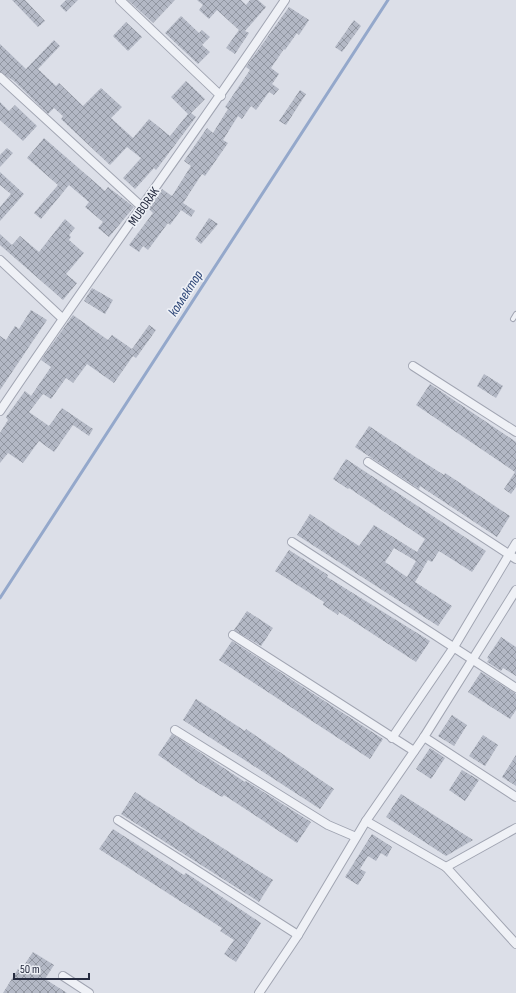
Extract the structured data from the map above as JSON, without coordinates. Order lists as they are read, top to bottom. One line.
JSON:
{"streets":{"street":["MUBORAK"]},"water":["коллектор"],"scale_bar":"50 m"}
